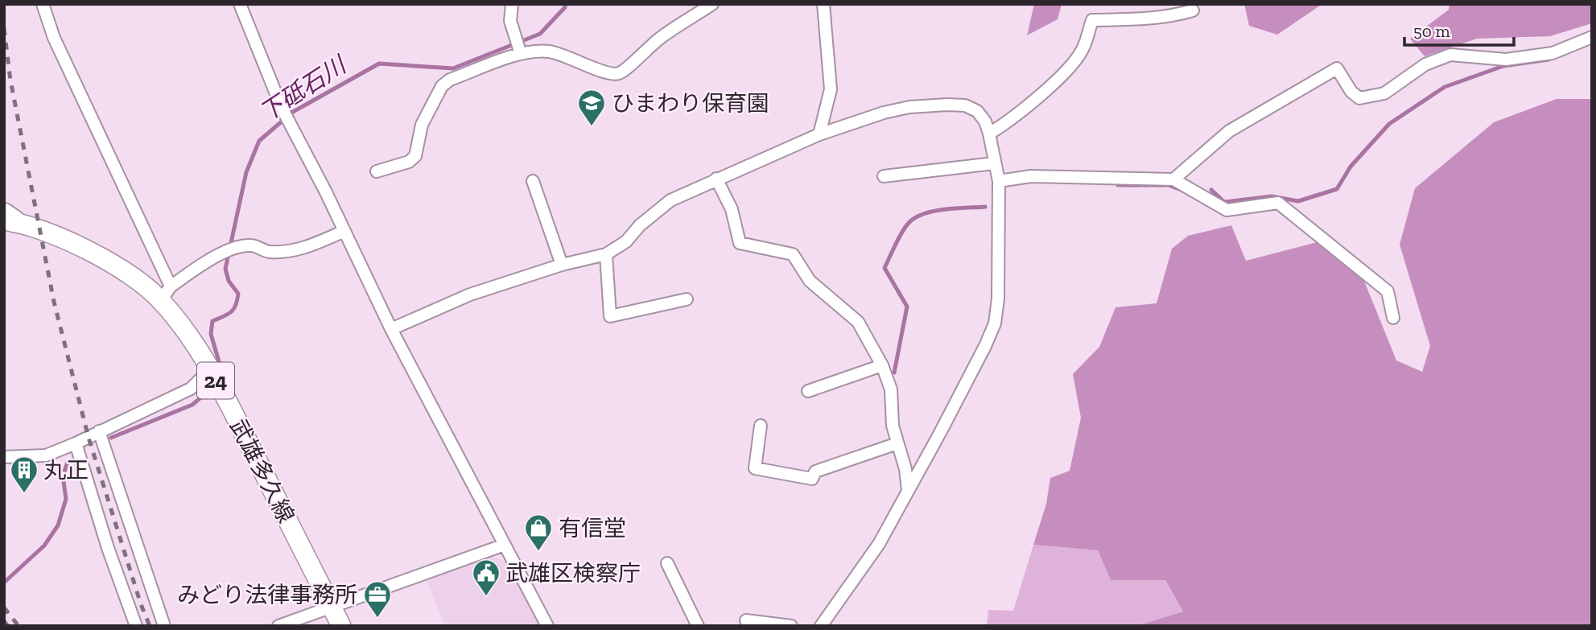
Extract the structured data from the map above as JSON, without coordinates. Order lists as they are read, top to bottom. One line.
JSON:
{"streets":{"main road":["24","武雄多久線"]},"water":["下砥石川"],"places":{"school or university":["ひまわり保育園"],"building":["丸正"],"shop":["有信堂"],"public building":["武雄区検察庁"],"office":["みどり法律事務所"]},"scale_bar":"50 m"}
